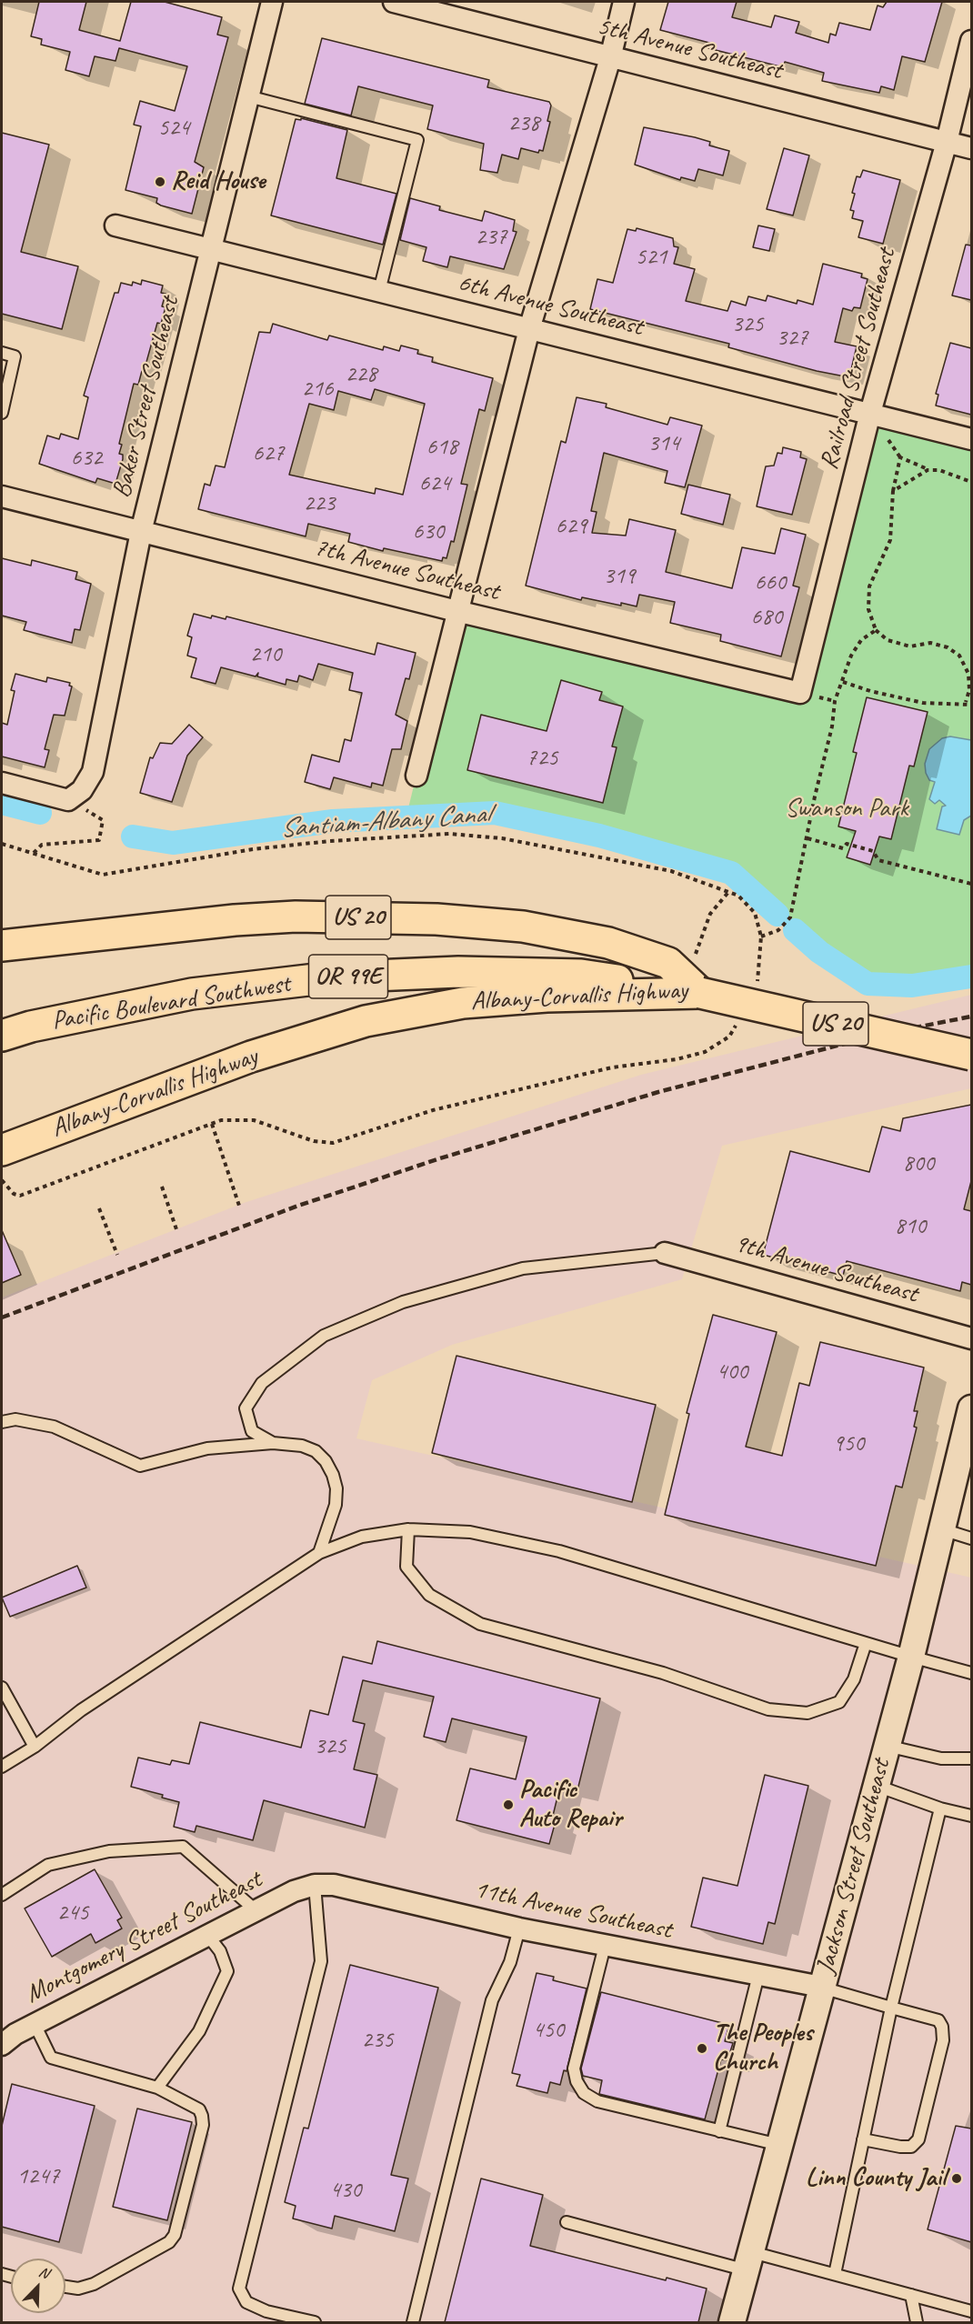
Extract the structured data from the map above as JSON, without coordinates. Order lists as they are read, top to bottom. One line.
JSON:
{"streets":{"highway":["US 20","OR 99E","Albany-Corvallis Highway","Pacific Boulevard Southwest"],"street":["5th Avenue Southeast","6th Avenue Southeast","Railroad Street Southeast","Baker Street Southeast","7th Avenue Southeast","9th Avenue Southeast","Jackson Street Southeast","11th Avenue Southeast","Montgomery Street Southeast"]},"crossings":[["5th Avenue Southeast","Railroad Street Southeast"],["6th Avenue Southeast","Railroad Street Southeast"],["6th Avenue Southeast","Baker Street Southeast"],["Railroad Street Southeast","7th Avenue Southeast"],["Baker Street Southeast","7th Avenue Southeast"],["US 20","Albany-Corvallis Highway"],["US 20","Pacific Boulevard Southwest"],["Albany-Corvallis Highway","Pacific Boulevard Southwest"],["Jackson Street Southeast","11th Avenue Southeast"],["11th Avenue Southeast","Montgomery Street Southeast"]],"water":["Santiam-Albany Canal"],"parks":["Swanson Park"],"places":["Reid House","Pacific Auto Repair","The Peoples Church","Linn County Jail"],"house_numbers":["238","524","237","521","325","327","228","216","314","618","627","632","624","223","629","630","319","660","680","210","725","800","810","400","950","325","245","450","235","1247","430"],"north":"top right"}
